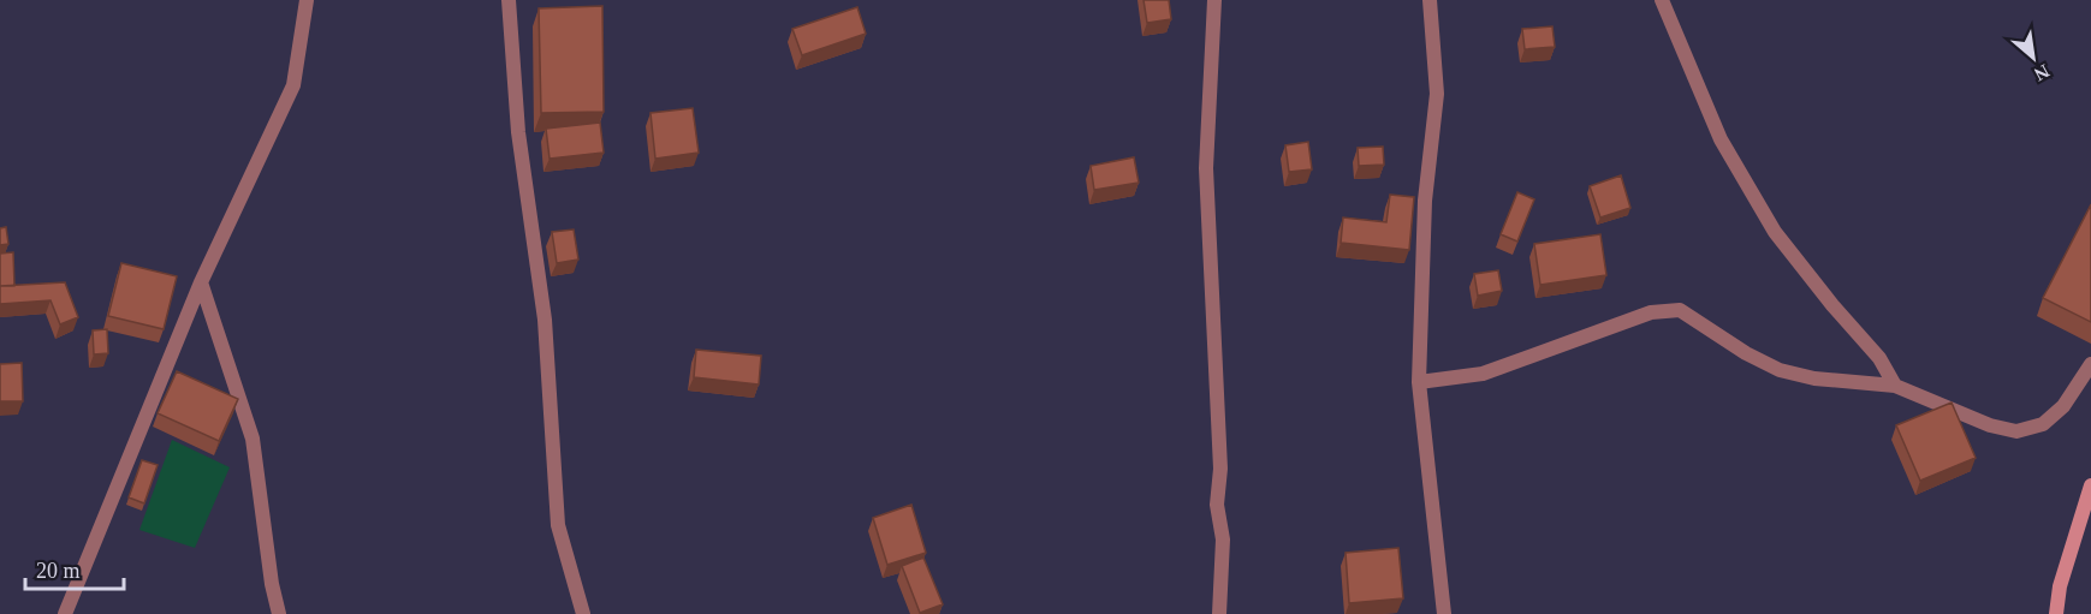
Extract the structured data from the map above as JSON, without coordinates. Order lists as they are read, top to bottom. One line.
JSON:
{"scale_bar":"20 m","north":"bottom right"}
